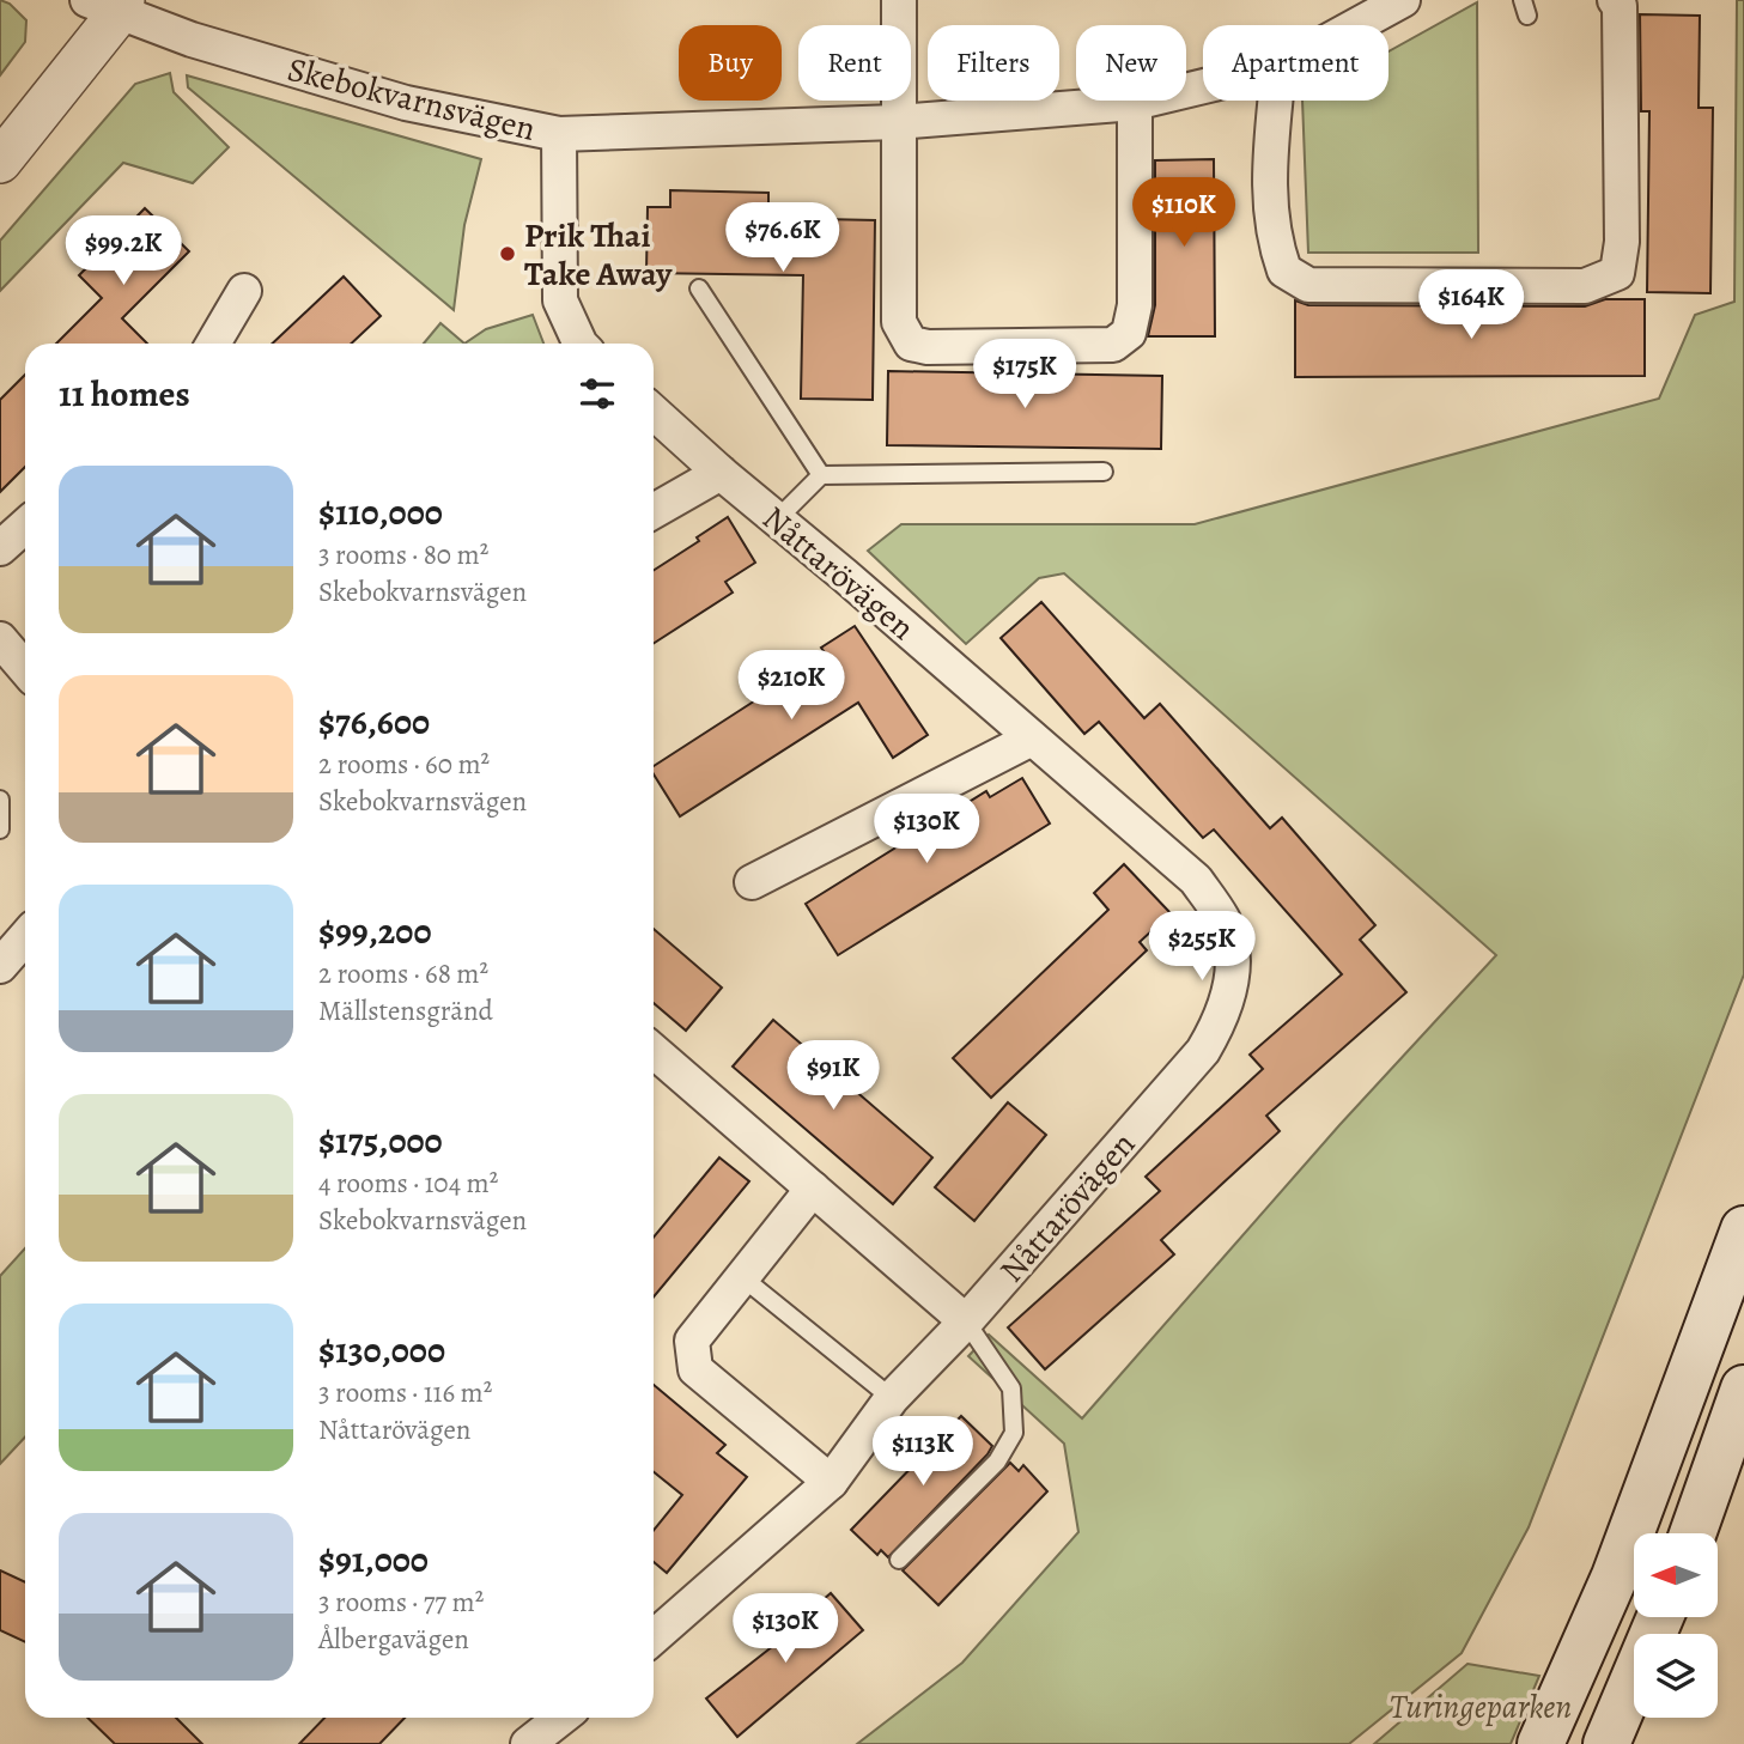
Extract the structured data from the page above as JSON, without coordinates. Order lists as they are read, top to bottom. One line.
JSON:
{"streets":{"street":["Skebokvarnsvägen","Nåttarövägen"]},"parks":["Turingeparken"],"places":["Prik Thai Take Away"],"north":"left","page":{"chip":["Buy","Rent","Filters","New","Apartment"],"price":["$110K","$76.6K","$99.2K","$164K","$175K","$210K","$130K","$255K","$91K","$113K","$130K"],"heading":"11 homes","list":[{"name":"$110,000","note":"3 rooms · 80 m² · Skebokvarnsvägen"},{"name":"$76,600","note":"2 rooms · 60 m² · Skebokvarnsvägen"},{"name":"$99,200","note":"2 rooms · 68 m² · Mällstensgränd"},{"name":"$175,000","note":"4 rooms · 104 m² · Skebokvarnsvägen"},{"name":"$130,000","note":"3 rooms · 116 m² · Nåttarövägen"},{"name":"$91,000","note":"3 rooms · 77 m² · Ålbergavägen"}]}}
